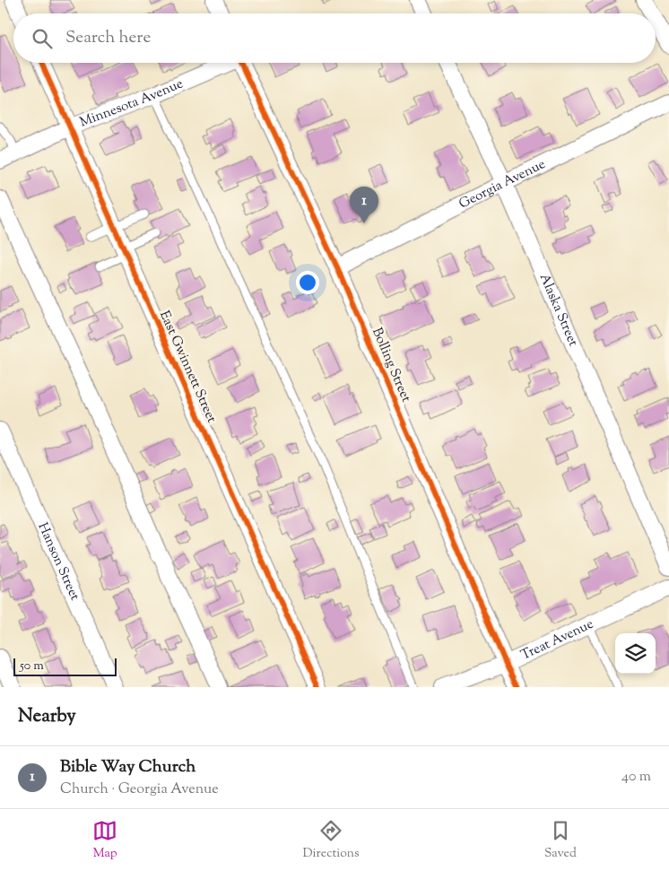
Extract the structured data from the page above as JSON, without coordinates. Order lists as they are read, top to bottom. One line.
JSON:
{"streets":{"street":["Minnesota Avenue","Georgia Avenue","Alaska Street","Bolling Street","East Gwinnett Street","Hanson Street","Treat Avenue"]},"crossings":[["Minnesota Avenue","East Gwinnett Street"],["Georgia Avenue","Alaska Street"],["Georgia Avenue","Bolling Street"],["Bolling Street","Treat Avenue"]],"scale_bar":"50 m","page":{"search":"Search here","pins":"1","scale":"50 m","heading":"Nearby","list":[{"mark":"1","name":"Bible Way Church","note":"Church · Georgia Avenue","value":"40 m"}],"nav":["Map","Directions","Saved"]}}
